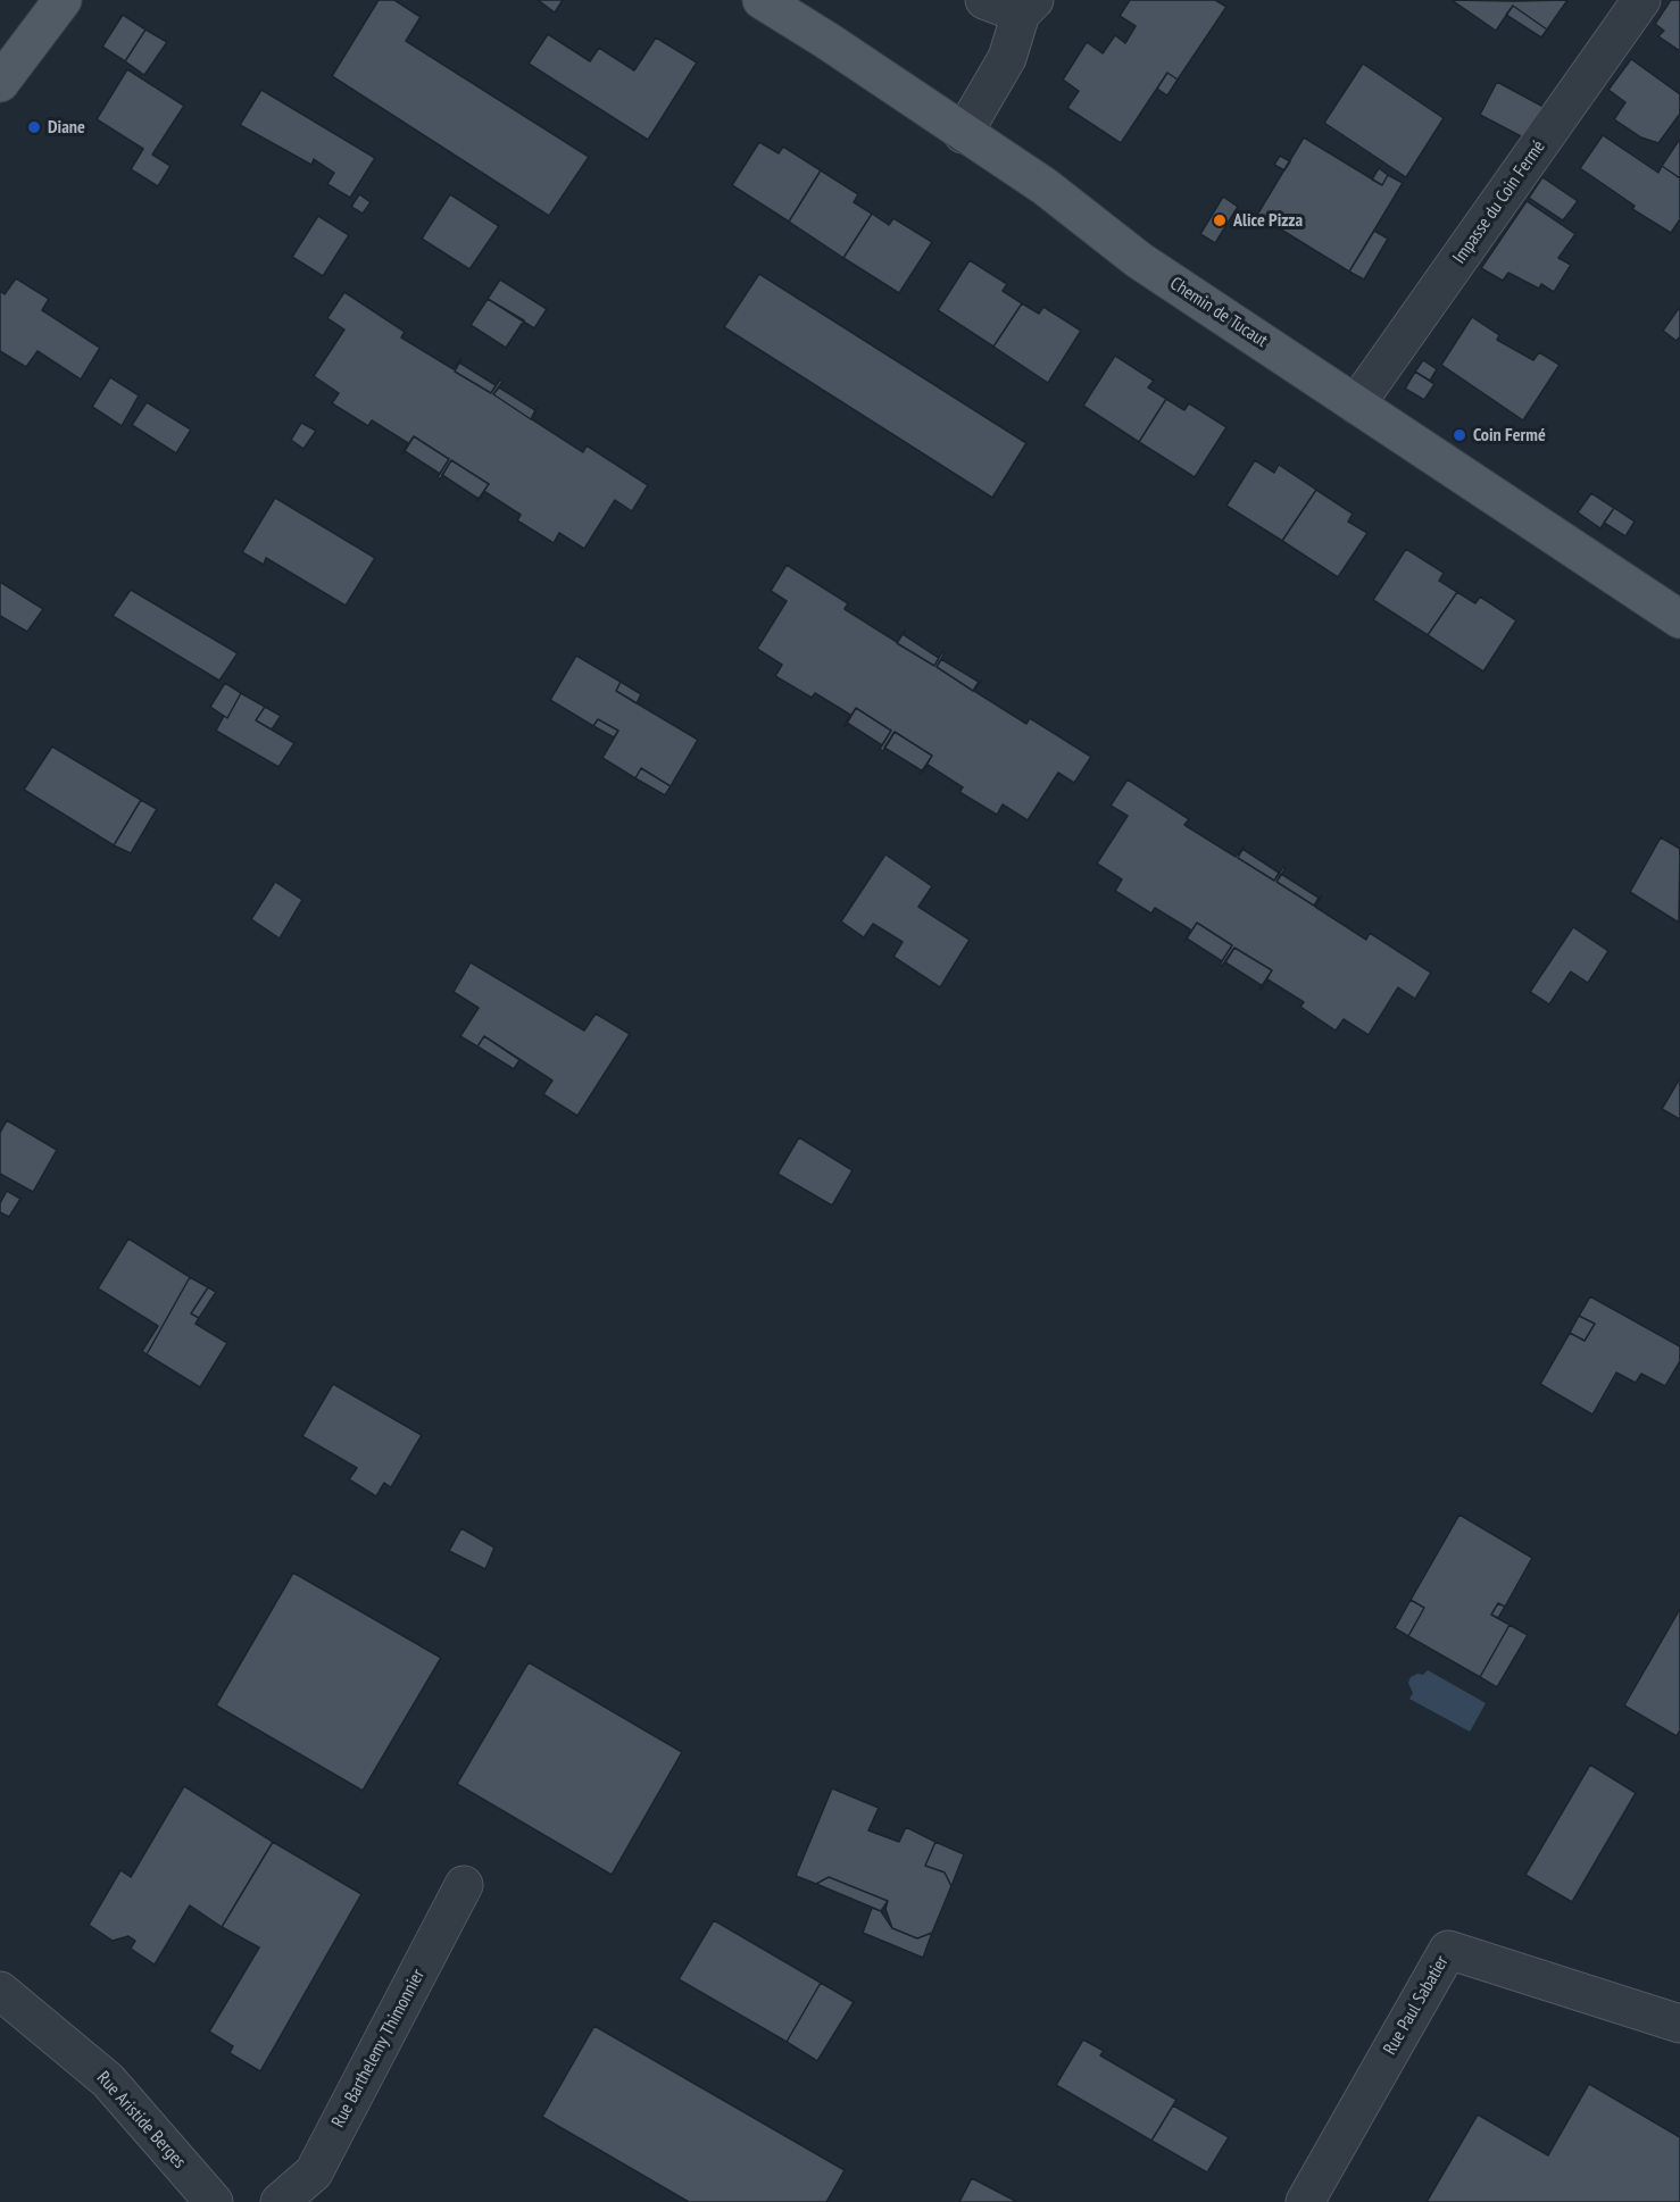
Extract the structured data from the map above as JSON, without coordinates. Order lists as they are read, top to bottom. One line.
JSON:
{"streets":{"main road":["Chemin de Tucaut"],"street":["Impasse du Coin Fermé","Rue Paul Sabatier","Rue Barthelemy Thimonnier","Rue Aristide Berges"]},"crossings":[["Impasse du Coin Fermé","Chemin de Tucaut"]],"places":["Diane","Alice Pizza","Coin Fermé"]}
